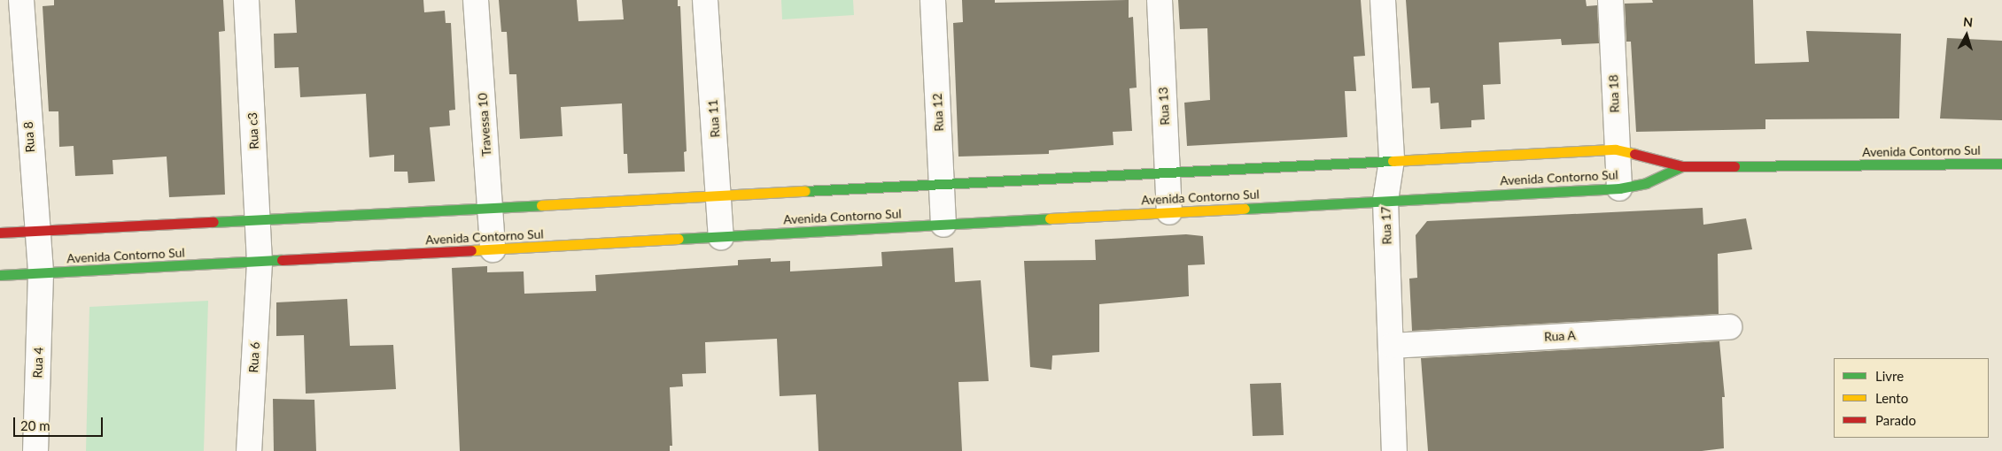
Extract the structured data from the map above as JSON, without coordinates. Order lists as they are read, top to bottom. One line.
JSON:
{"streets":{"street":["Rua 18","Rua 13","Rua 12","Rua 11","Travessa 10","Rua c3","Rua 8","Avenida Contorno Sul","Rua 17","Rua A","Rua 6","Rua 4"]},"crossings":[["Rua 18","Avenida Contorno Sul"],["Rua 13","Avenida Contorno Sul"],["Rua 12","Avenida Contorno Sul"],["Rua 11","Avenida Contorno Sul"],["Travessa 10","Avenida Contorno Sul"],["Rua c3","Avenida Contorno Sul"],["Rua c3","Rua 6"],["Rua 8","Avenida Contorno Sul"],["Rua 8","Rua 4"],["Avenida Contorno Sul","Rua 17"],["Avenida Contorno Sul","Rua 6"],["Avenida Contorno Sul","Rua 4"],["Rua 17","Rua A"]],"legend":["Livre","Lento","Parado"],"scale_bar":"20 m","north":"top"}
